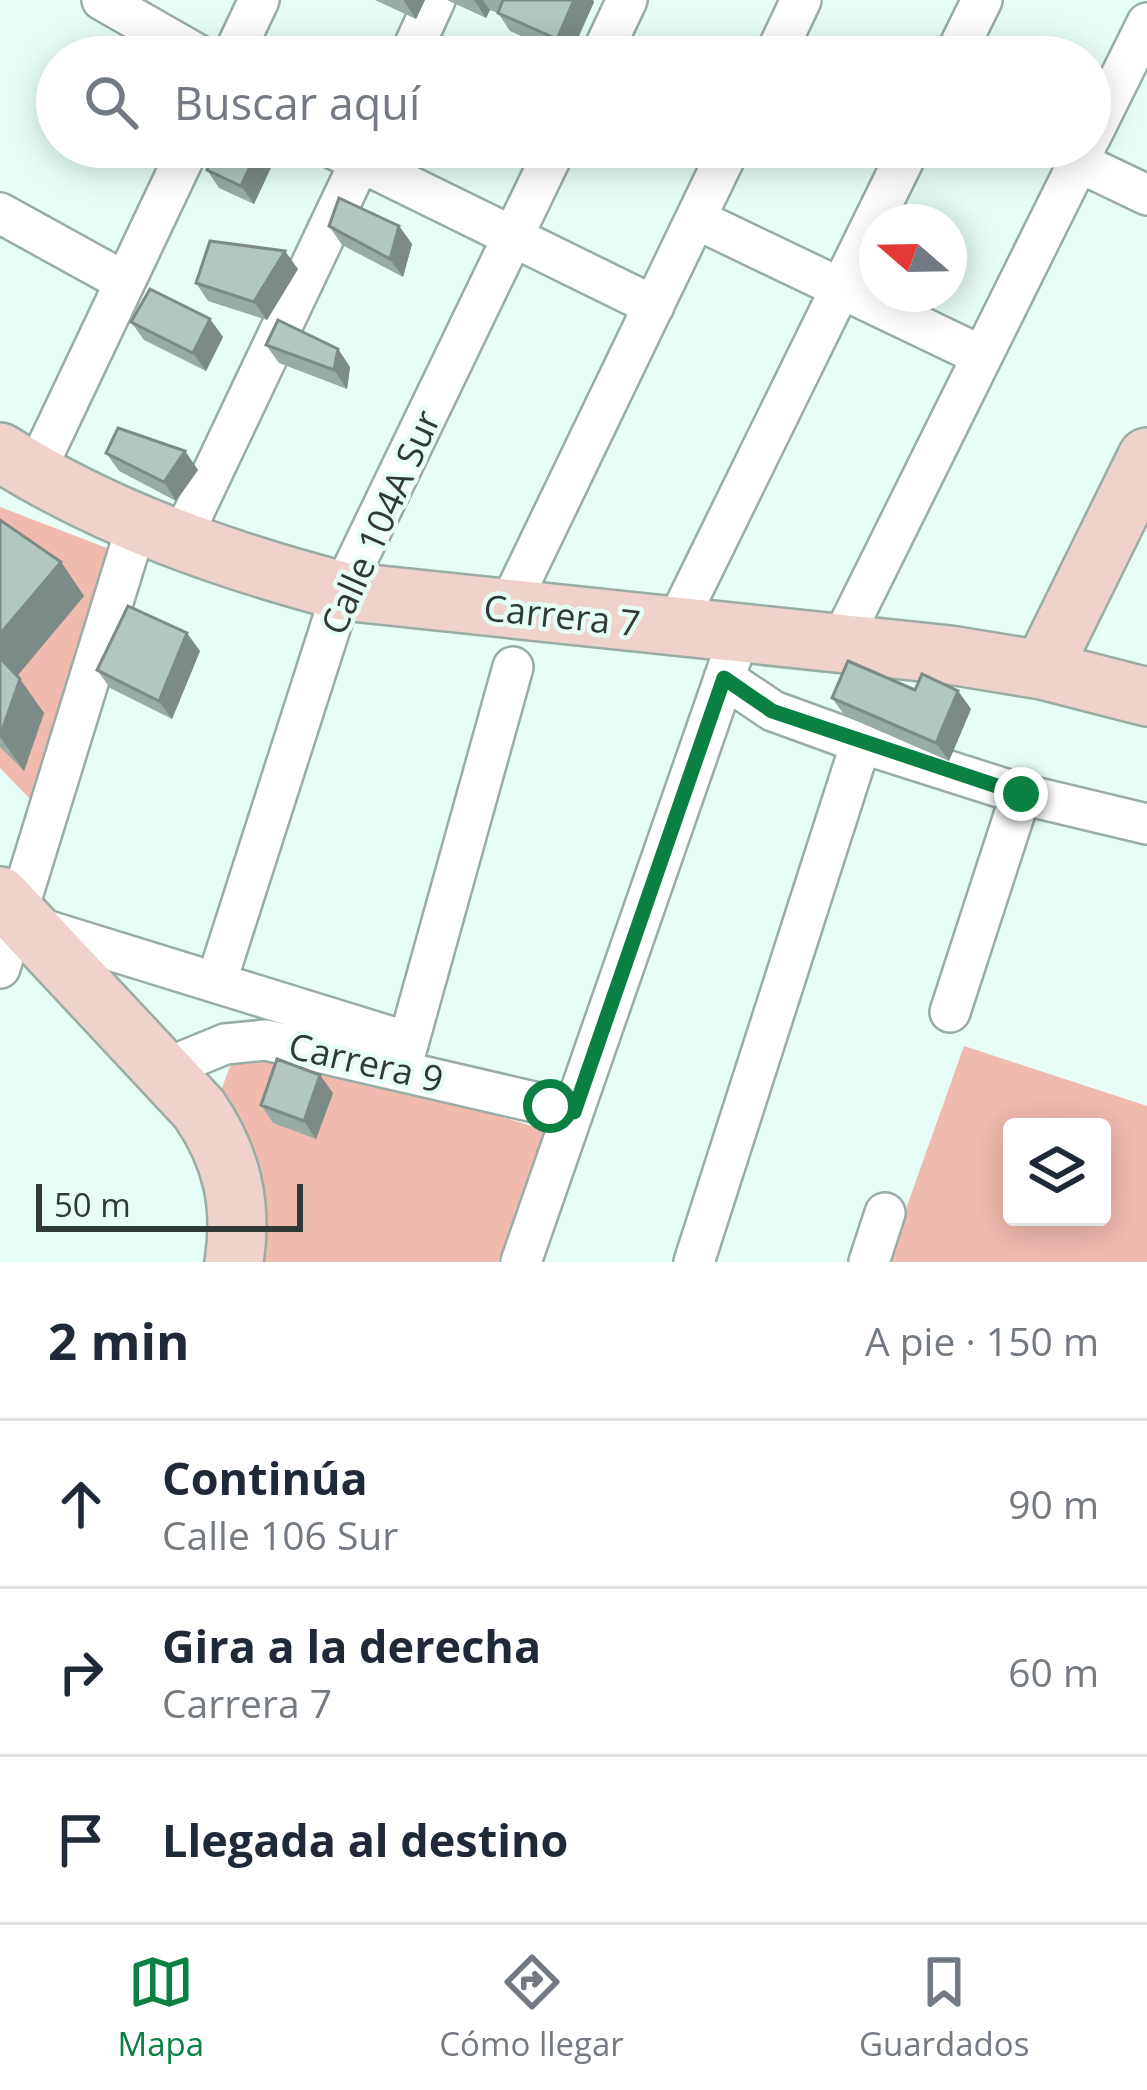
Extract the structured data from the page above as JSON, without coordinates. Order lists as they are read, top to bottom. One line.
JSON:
{"streets":{"street":["Calle 104A Sur","Carrera 7","Carrera 9"]},"crossings":[["Calle 104A Sur","Carrera 7"],["Calle 104A Sur","Carrera 9"]],"scale_bar":"50 m","north":"left","page":{"search":"Buscar aquí","scale":"50 m","heading":["2 min","A pie · 150 m"],"list":[["Continúa","Calle 106 Sur","90 m"],["Gira a la derecha","Carrera 7","60 m"],"Llegada al destino"],"nav":["Mapa","Cómo llegar","Guardados"]}}
